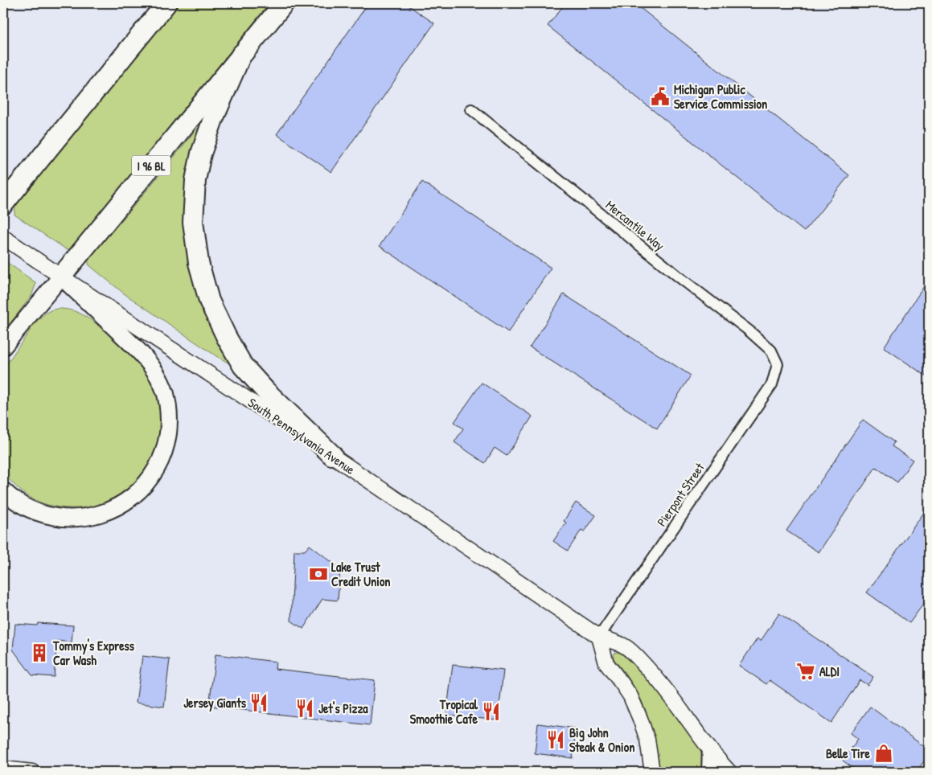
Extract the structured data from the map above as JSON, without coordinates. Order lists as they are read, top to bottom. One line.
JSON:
{"streets":{"highway":["I 96 BL"],"main road":["South Pennsylvania Avenue"],"street":["Mercantile Way","Pierpont Street"]},"crossings":[["I 96 BL","South Pennsylvania Avenue"],["Mercantile Way","Pierpont Street"],["South Pennsylvania Avenue","Pierpont Street"]],"places":{"public building":["Michigan Public Service Commission"],"bank":["Lake Trust Credit Union"],"building":["Tommy's Express Car Wash"],"supermarket":["ALDI"],"restaurant":["Jersey Giants","Jet's Pizza","Tropical Smoothie Cafe","Big John Steak & Onion"],"shop":["Belle Tire"]}}
